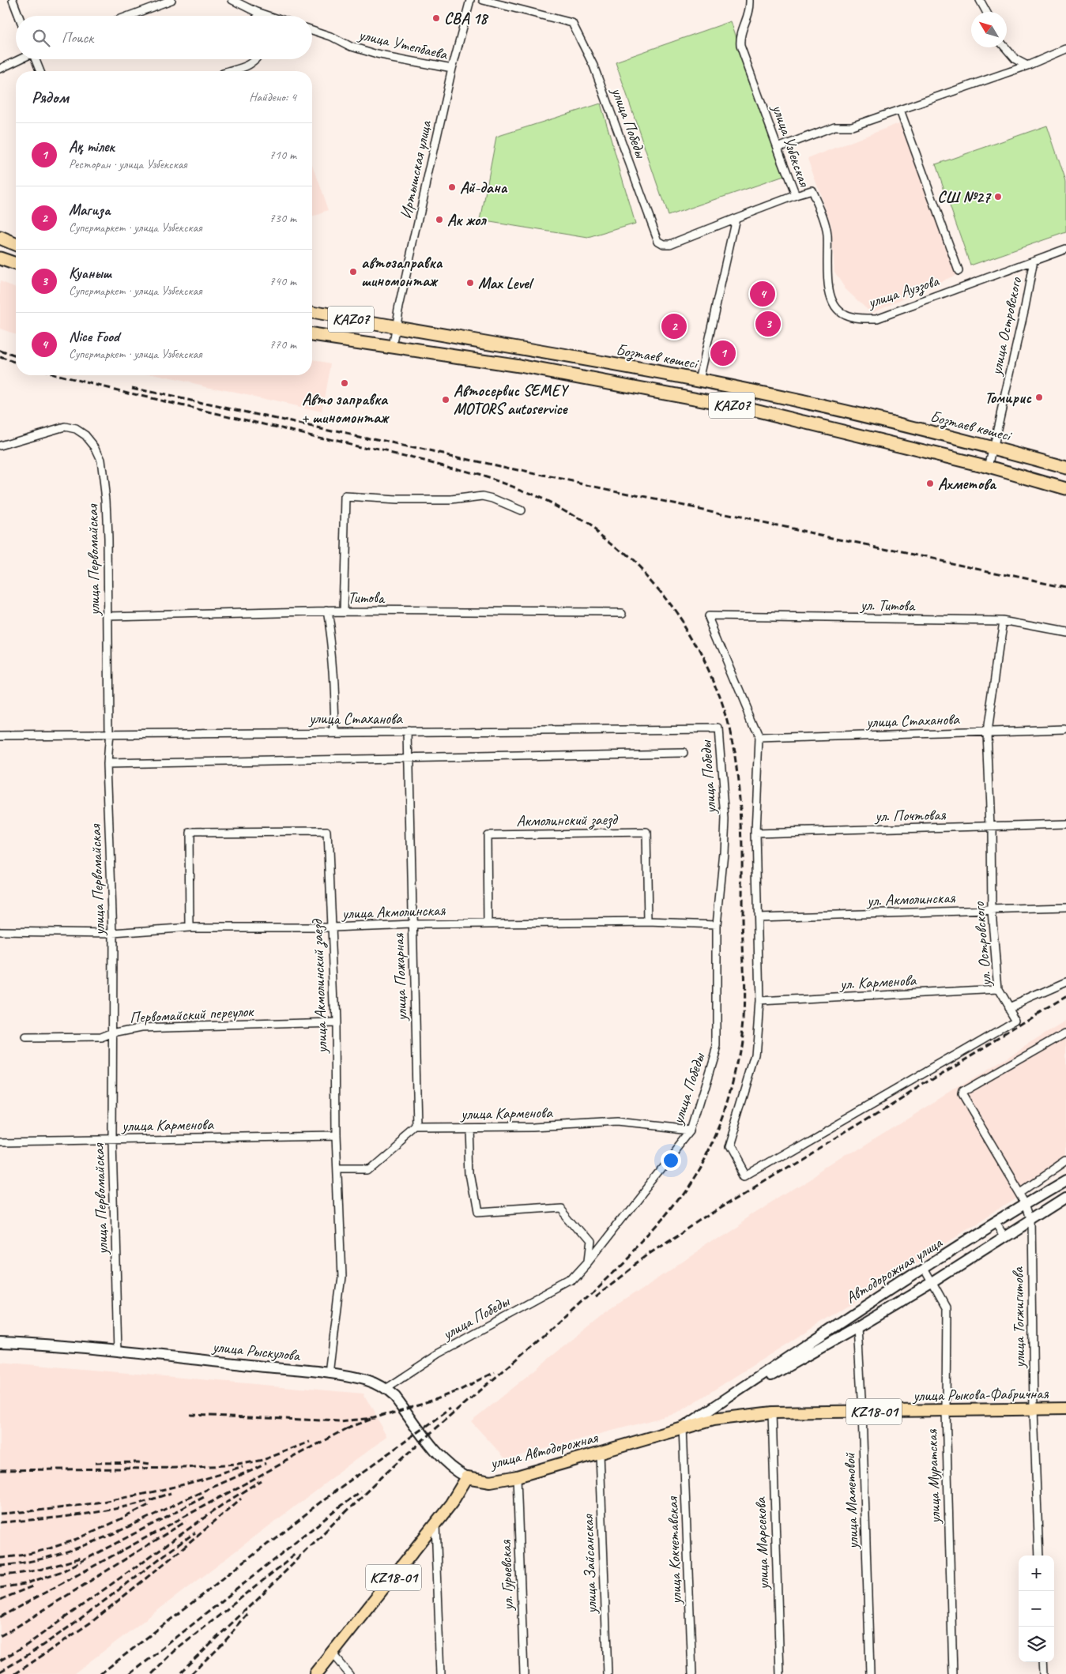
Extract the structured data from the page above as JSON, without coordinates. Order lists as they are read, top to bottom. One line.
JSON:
{"streets":{"highway":["KAZ07","Бозтаев көшесі"],"main road":["Автодорожная улица","улица Рыскулова","улица Рыкова-Фабричная","KZ18-01","улица Автодорожная"],"street":["улица Утепбаева","улица Победы","улица Узбекская","Иртышская улица","улица Ауэзова","улица Островского","улица Первомайская","Титова","ул. Титова","улица Стаханова","ул. Почтовая","Акмолинский заезд","ул. Акмолинская","улица Акмолинская","ул. Островского","улица Пожарная","ул. Карменова","улица Акмолинский заезд","Первомайский переулок","улица Карменова","улица Тогжигитова","улица Муратская","улица Маметовой","улица Марсекова","улица Кокчетавская","улица Зайсанская","ул. Гурьевская"]},"crossings":[["улица Утепбаева","Иртышская улица"],["улица Победы","улица Узбекская"],["улица Победы","улица Стаханова"],["улица Победы","улица Акмолинская"],["улица Победы","улица Карменова"],["улица Победы","улица Рыскулова"],["улица Узбекская","улица Ауэзова"],["Иртышская улица","KAZ07"],["Иртышская улица","Бозтаев көшесі"],["улица Ауэзова","улица Островского"],["KAZ07","улица Островского"],["улица Островского","Бозтаев көшесі"],["улица Первомайская","Титова"],["улица Первомайская","улица Стаханова"],["улица Первомайская","улица Акмолинская"],["улица Первомайская","Первомайский переулок"],["улица Первомайская","улица Карменова"],["улица Первомайская","улица Рыскулова"],["ул. Титова","улица Стаханова"],["ул. Титова","ул. Островского"],["улица Стаханова","ул. Островского"],["улица Стаханова","улица Пожарная"],["ул. Почтовая","ул. Островского"],["Акмолинский заезд","улица Акмолинская"],["ул. Акмолинская","ул. Островского"],["улица Акмолинская","улица Пожарная"],["улица Акмолинская","улица Акмолинский заезд"],["ул. Островского","ул. Карменова"],["улица Пожарная","улица Карменова"],["улица Акмолинский заезд","Первомайский переулок"],["улица Акмолинский заезд","улица Карменова"],["улица Акмолинский заезд","улица Рыскулова"],["Автодорожная улица","улица Тогжигитова"],["Автодорожная улица","улица Рыкова-Фабричная"],["Автодорожная улица","улица Автодорожная"],["Автодорожная улица","улица Муратская"],["Автодорожная улица","улица Маметовой"],["Автодорожная улица","улица Кокчетавская"],["улица Тогжигитова","улица Рыкова-Фабричная"],["улица Рыскулова","KZ18-01"],["улица Рыскулова","улица Автодорожная"],["улица Рыкова-Фабричная","улица Автодорожная"],["улица Рыкова-Фабричная","улица Муратская"],["улица Рыкова-Фабричная","улица Маметовой"],["улица Рыкова-Фабричная","улица Марсекова"],["улица Рыкова-Фабричная","улица Кокчетавская"],["KZ18-01","улица Автодорожная"],["улица Автодорожная","улица Кокчетавская"],["улица Автодорожная","улица Зайсанская"],["улица Автодорожная","ул. Гурьевская"]],"places":["СВА 18","Ай-дана","СШ №27","Ак жол","автозаправка шиномонтаж","Max Level","Авто заправка + шиномонтаж","Томирис","Автосервис SEMEY MOTORS autoservice","Ахметова"],"north":"top left","page":{"search":"Поиск","heading":["Рядом","Найдено: 4"],"list":[{"mark":"1","name":"Ақ тілек","note":"Ресторан · улица Узбекская","value":"710 m"},{"mark":"2","name":"Магиза","note":"Супермаркет · улица Узбекская","value":"730 m"},{"mark":"3","name":"Куаныш","note":"Супермаркет · улица Узбекская","value":"740 m"},{"mark":"4","name":"Nice Food","note":"Супермаркет · улица Узбекская","value":"770 m"}],"pins":["4","3","2","1"],"map_buttons":["+","−"]}}
